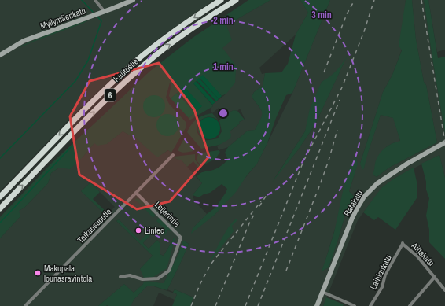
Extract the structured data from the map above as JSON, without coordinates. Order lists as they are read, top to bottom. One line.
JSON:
{"streets":{"highway":["Kuutostie","6"],"main road":["Myllymäenkatu","Ratakatu"],"street":["Leijerintie","Toikansuontie","Aittakatu","Laihiankatu"]},"crossings":[["Leijerintie","Toikansuontie"],["Aittakatu","Laihiankatu"]],"places":["Lintec","Makupala lounasravintola"],"rings":["3 min","2 min","1 min"]}
